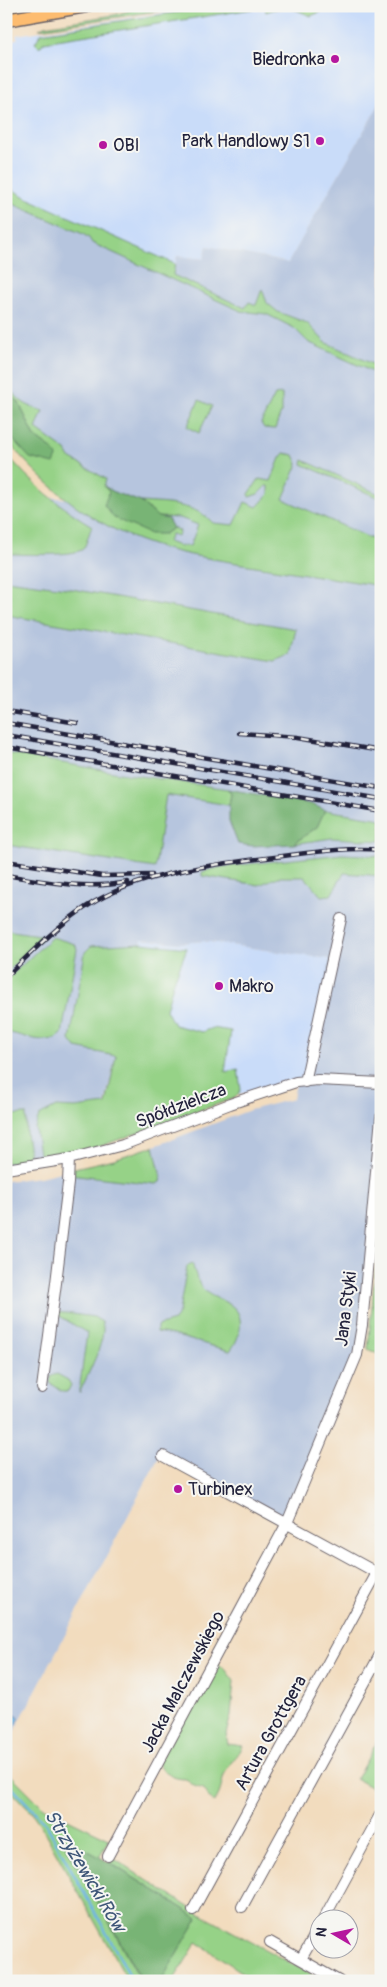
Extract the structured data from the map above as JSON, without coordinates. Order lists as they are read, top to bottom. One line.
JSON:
{"streets":{"street":["Spółdzielcza","Jana Styki","Jacka Malczewskiego","Artura Grottgera"]},"crossings":[["Jana Styki","Jacka Malczewskiego"],["Jana Styki","Artura Grottgera"],["Jacka Malczewskiego","Artura Grottgera"]],"water":["Strzyżewicki Rów"],"places":["Biedronka","Park Handlowy S1","OBI","Makro","Turbinex"],"north":"left"}
